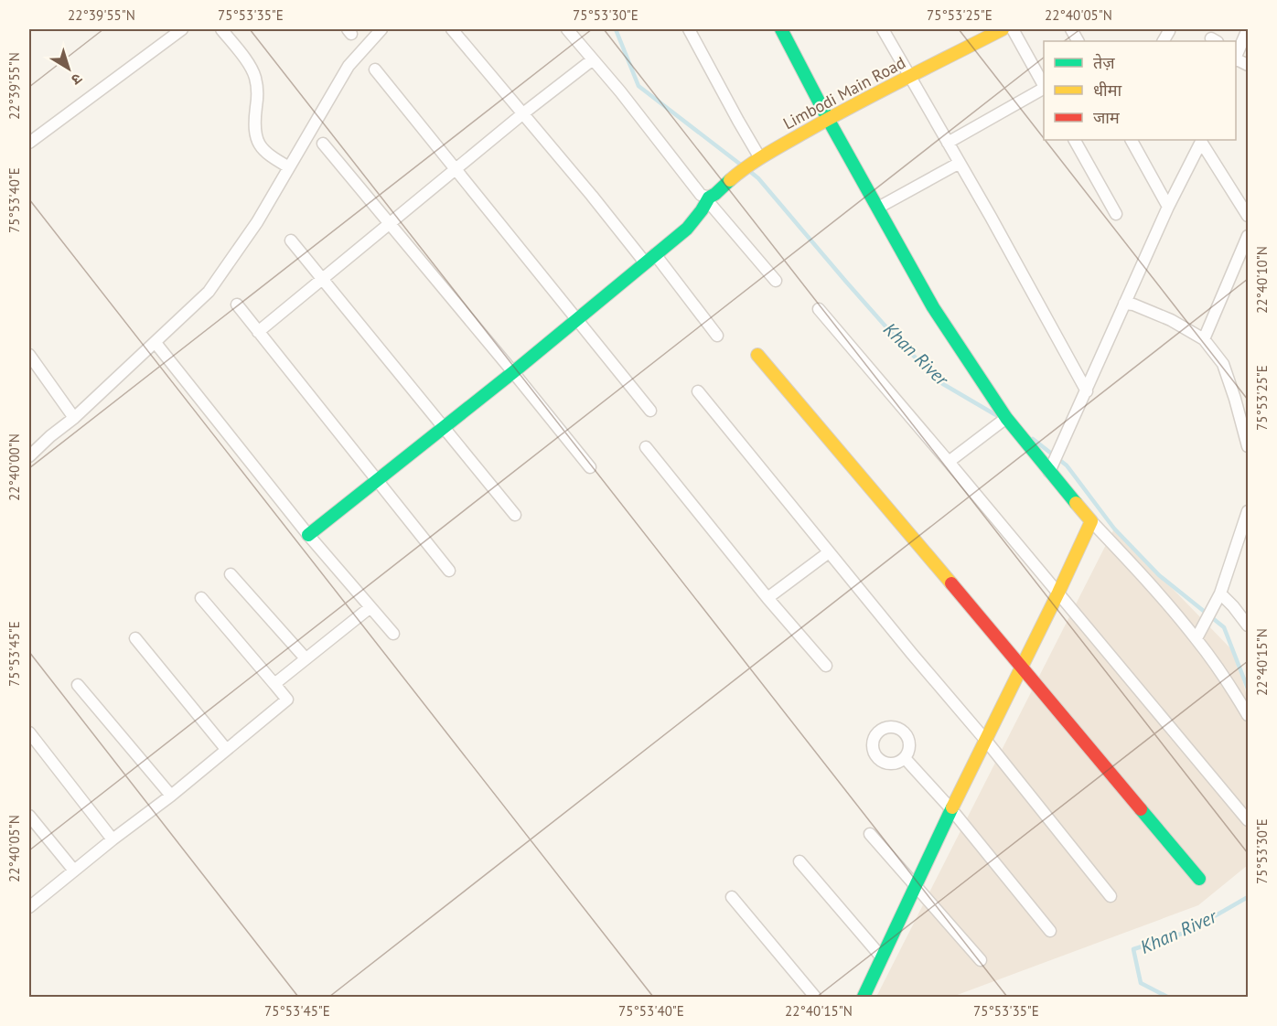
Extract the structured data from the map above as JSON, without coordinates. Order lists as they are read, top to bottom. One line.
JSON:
{"streets":{"street":["Limbodi Main Road"]},"water":["Khan River"],"legend":["तेज़","धीमा","जाम"],"north":"bottom right","coordinates":["22°39'55\"N","75°53'35\"E","75°53'30\"E","75°53'25\"E","22°40'05\"N","75°53'40\"E","22°40'10\"N","22°40'00\"N","75°53'45\"E","22°40'15\"N"]}
